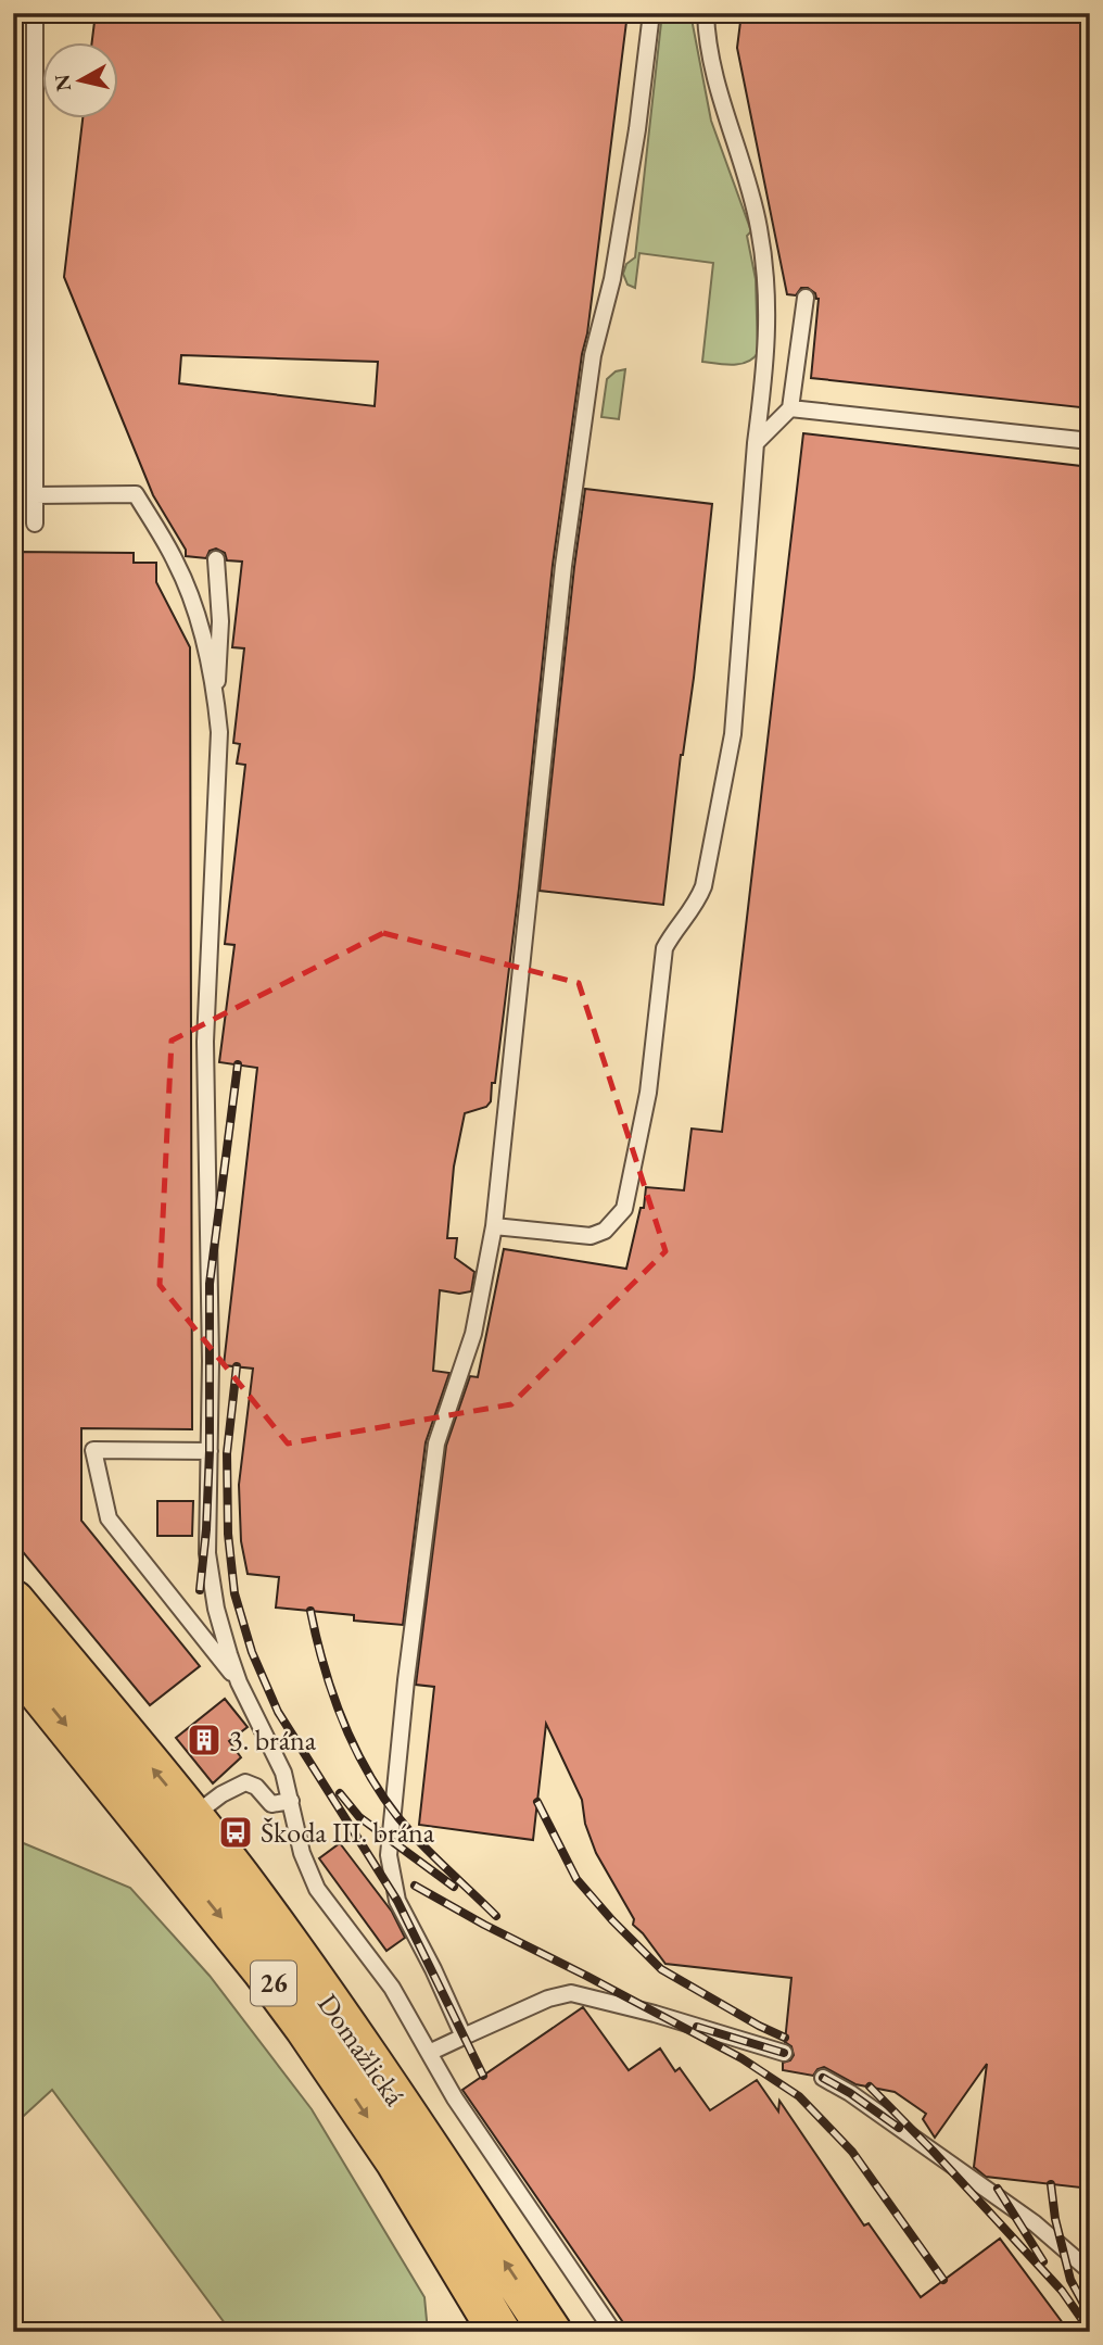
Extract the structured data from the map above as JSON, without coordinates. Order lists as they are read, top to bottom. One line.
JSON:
{"streets":{"main road":["26","Domažlická"]},"places":{"building":["3. brána"],"bus stop":["Škoda III. brána"]},"north":"left"}
